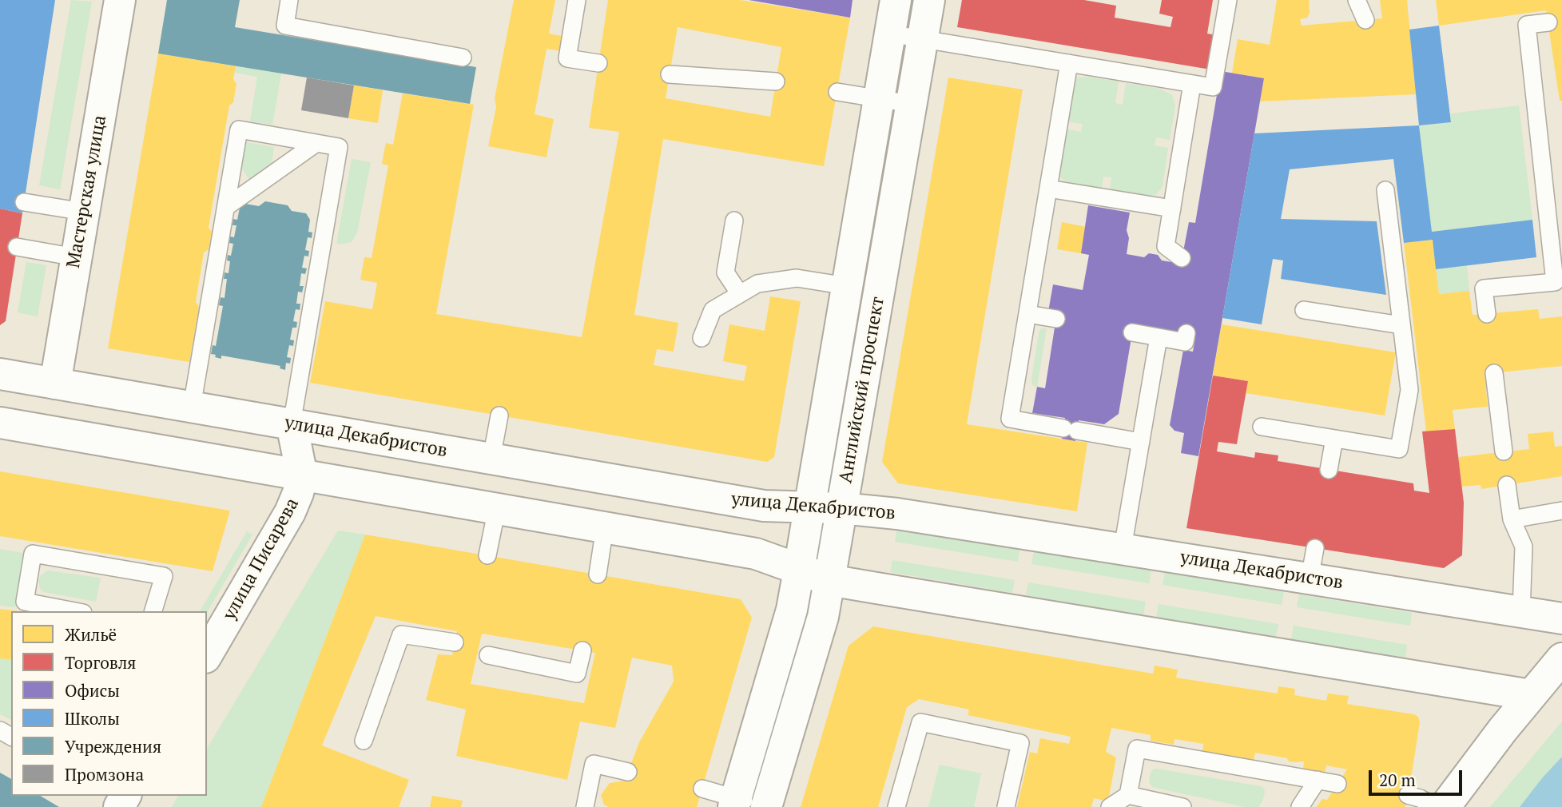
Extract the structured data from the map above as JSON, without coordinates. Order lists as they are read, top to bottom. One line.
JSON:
{"streets":{"main road":["Мастерская улица","Английский проспект","улица Декабристов","улица Писарева"]},"crossings":[["Мастерская улица","улица Декабристов"],["Английский проспект","улица Декабристов"],["улица Декабристов","улица Писарева"]],"legend":["Жильё","Торговля","Офисы","Школы","Учреждения","Промзона"],"scale_bar":"20 m"}
